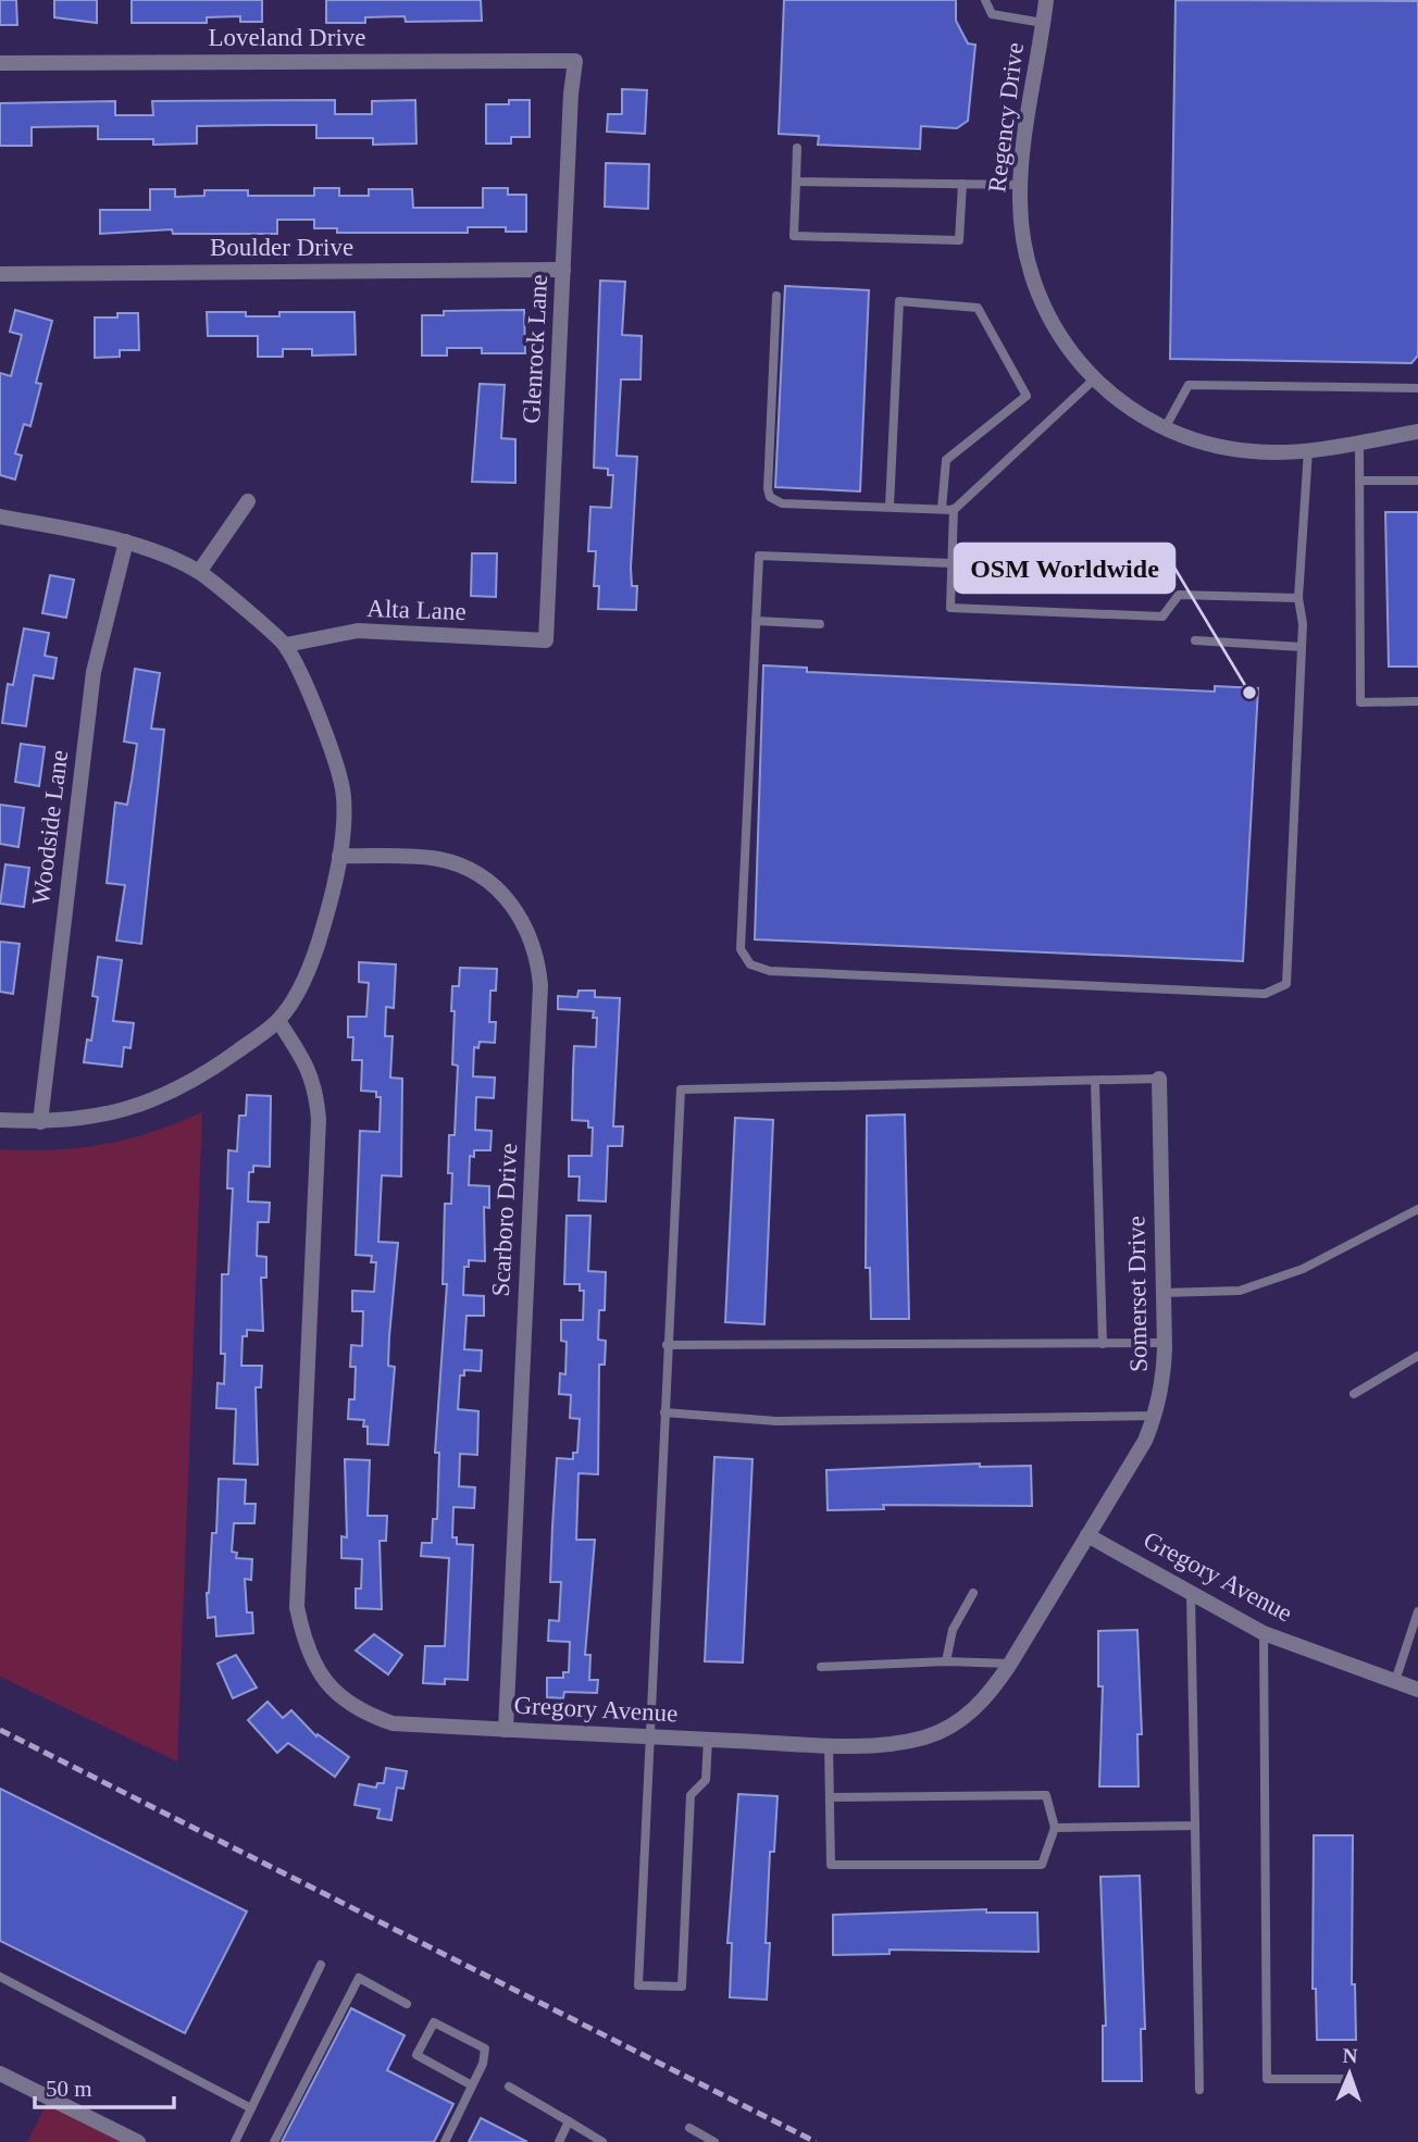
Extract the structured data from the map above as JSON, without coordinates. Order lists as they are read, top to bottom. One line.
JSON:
{"streets":{"street":["Loveland Drive","Regency Drive","Boulder Drive","Glenrock Lane","Alta Lane","Woodside Lane","Scarboro Drive","Somerset Drive","Gregory Avenue"]},"crossings":[["Loveland Drive","Glenrock Lane"],["Boulder Drive","Glenrock Lane"],["Glenrock Lane","Alta Lane"],["Scarboro Drive","Gregory Avenue"],["Somerset Drive","Gregory Avenue"]],"places":["OSM Worldwide"],"scale_bar":"50 m","north":"top"}
